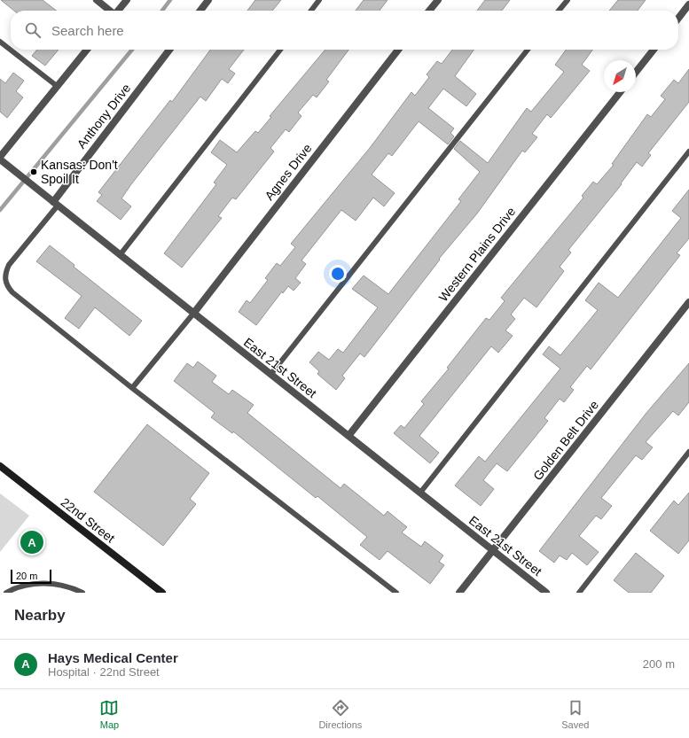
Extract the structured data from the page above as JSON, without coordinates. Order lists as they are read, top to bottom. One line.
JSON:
{"streets":{"street":["Anthony Drive","Agnes Drive","Western Plains Drive","East 21st Street","Golden Belt Drive","22nd Street"]},"crossings":[["Anthony Drive","East 21st Street"],["Agnes Drive","East 21st Street"],["Western Plains Drive","East 21st Street"],["East 21st Street","Golden Belt Drive"]],"places":["Kansas: Don't Spoil It"],"scale_bar":"20 m","north":"bottom left","page":{"search":"Search here","pins":"A","scale":"20 m","heading":"Nearby","list":[{"mark":"A","name":"Hays Medical Center","note":"Hospital · 22nd Street","value":"200 m"}],"nav":["Map","Directions","Saved"]}}
